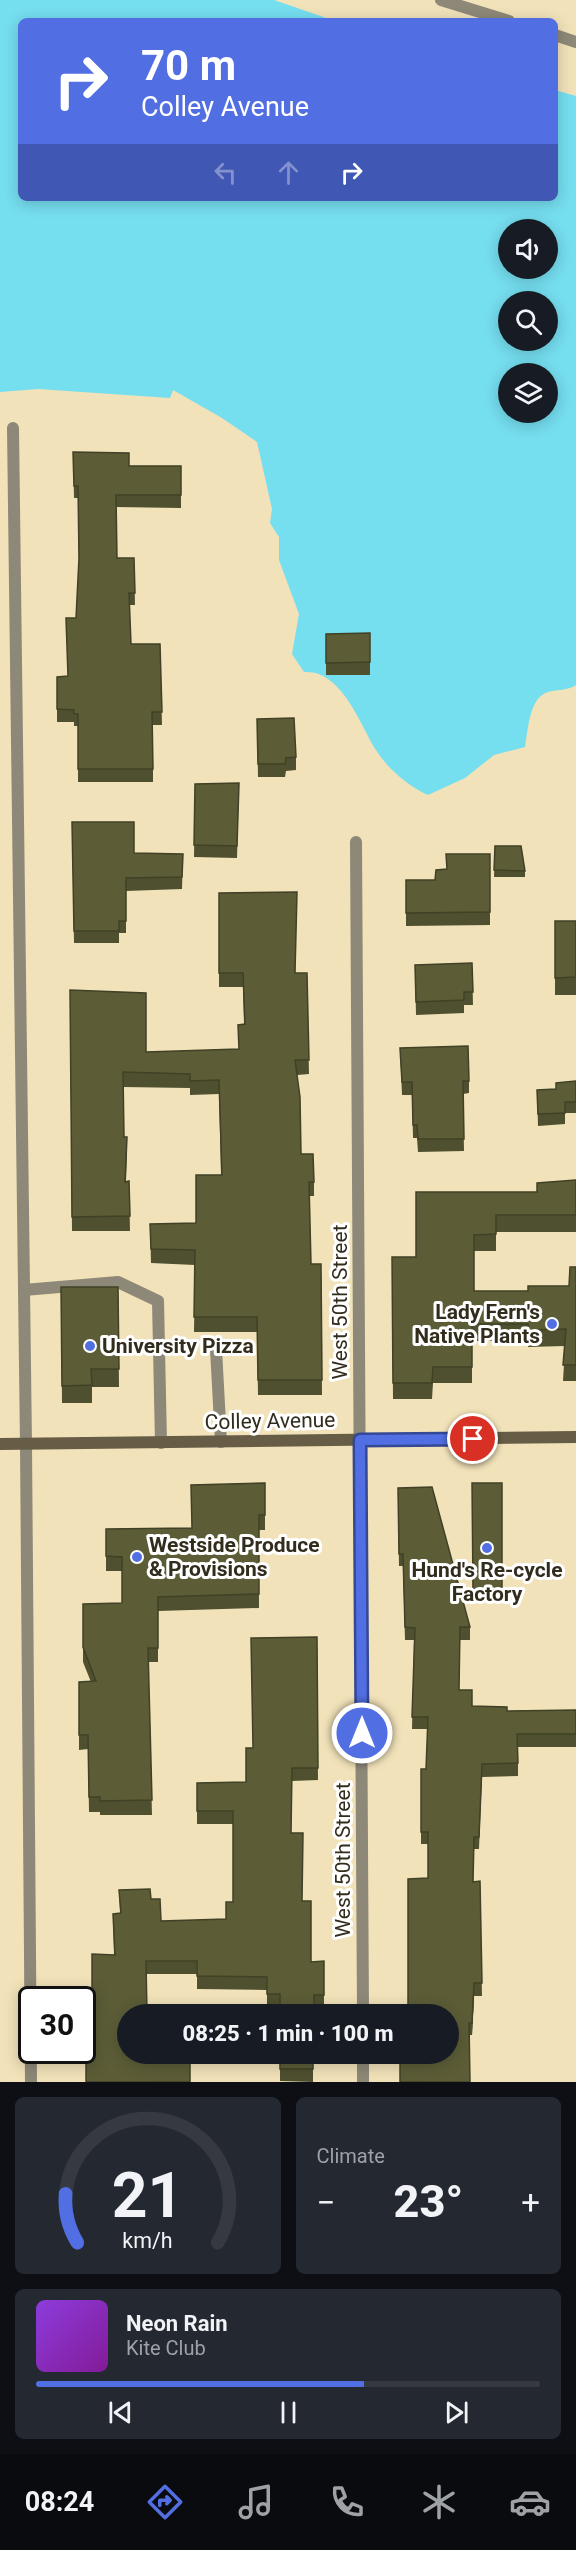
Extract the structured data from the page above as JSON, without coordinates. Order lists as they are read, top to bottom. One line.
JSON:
{"streets":{"main road":["Colley Avenue"],"street":["West 50th Street"]},"crossings":[["West 50th Street","Colley Avenue"]],"places":["Lady Fern's Native Plants","University Pizza","Hund's Re-cycle Factory","Westside Produce & Provisions"],"page":{"turn":["70 m","Colley Avenue"],"limit":"30","trip":"08:25 · 1 min · 100 m","tile":"Climate","heat":["−","23°","+"],"song":["Neon Rain","Kite Club"],"tabs":"08:24","gauge":["21","km/h"]}}
